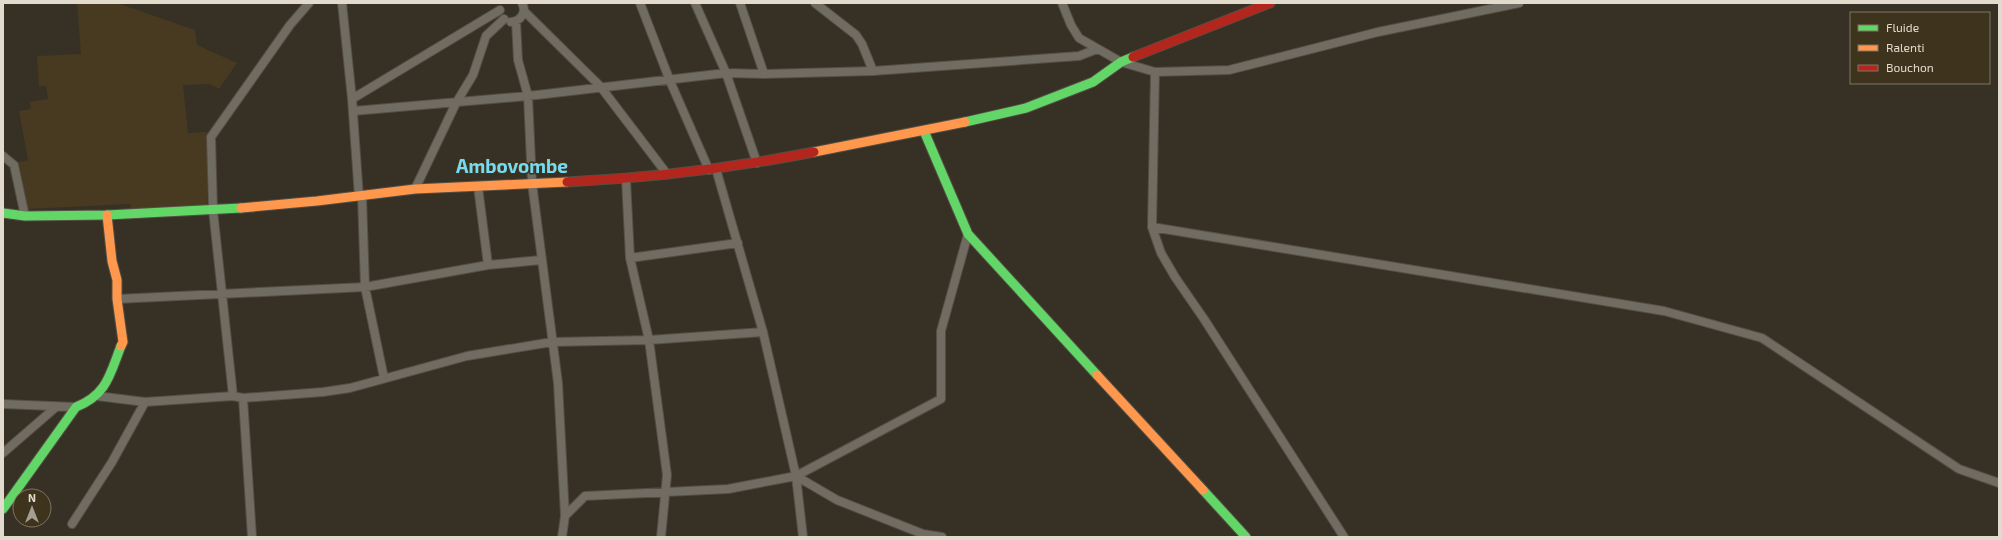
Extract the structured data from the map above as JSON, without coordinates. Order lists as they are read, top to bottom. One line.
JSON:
{"districts":["Ambovombe"],"legend":["Fluide","Ralenti","Bouchon"],"north":"top"}
